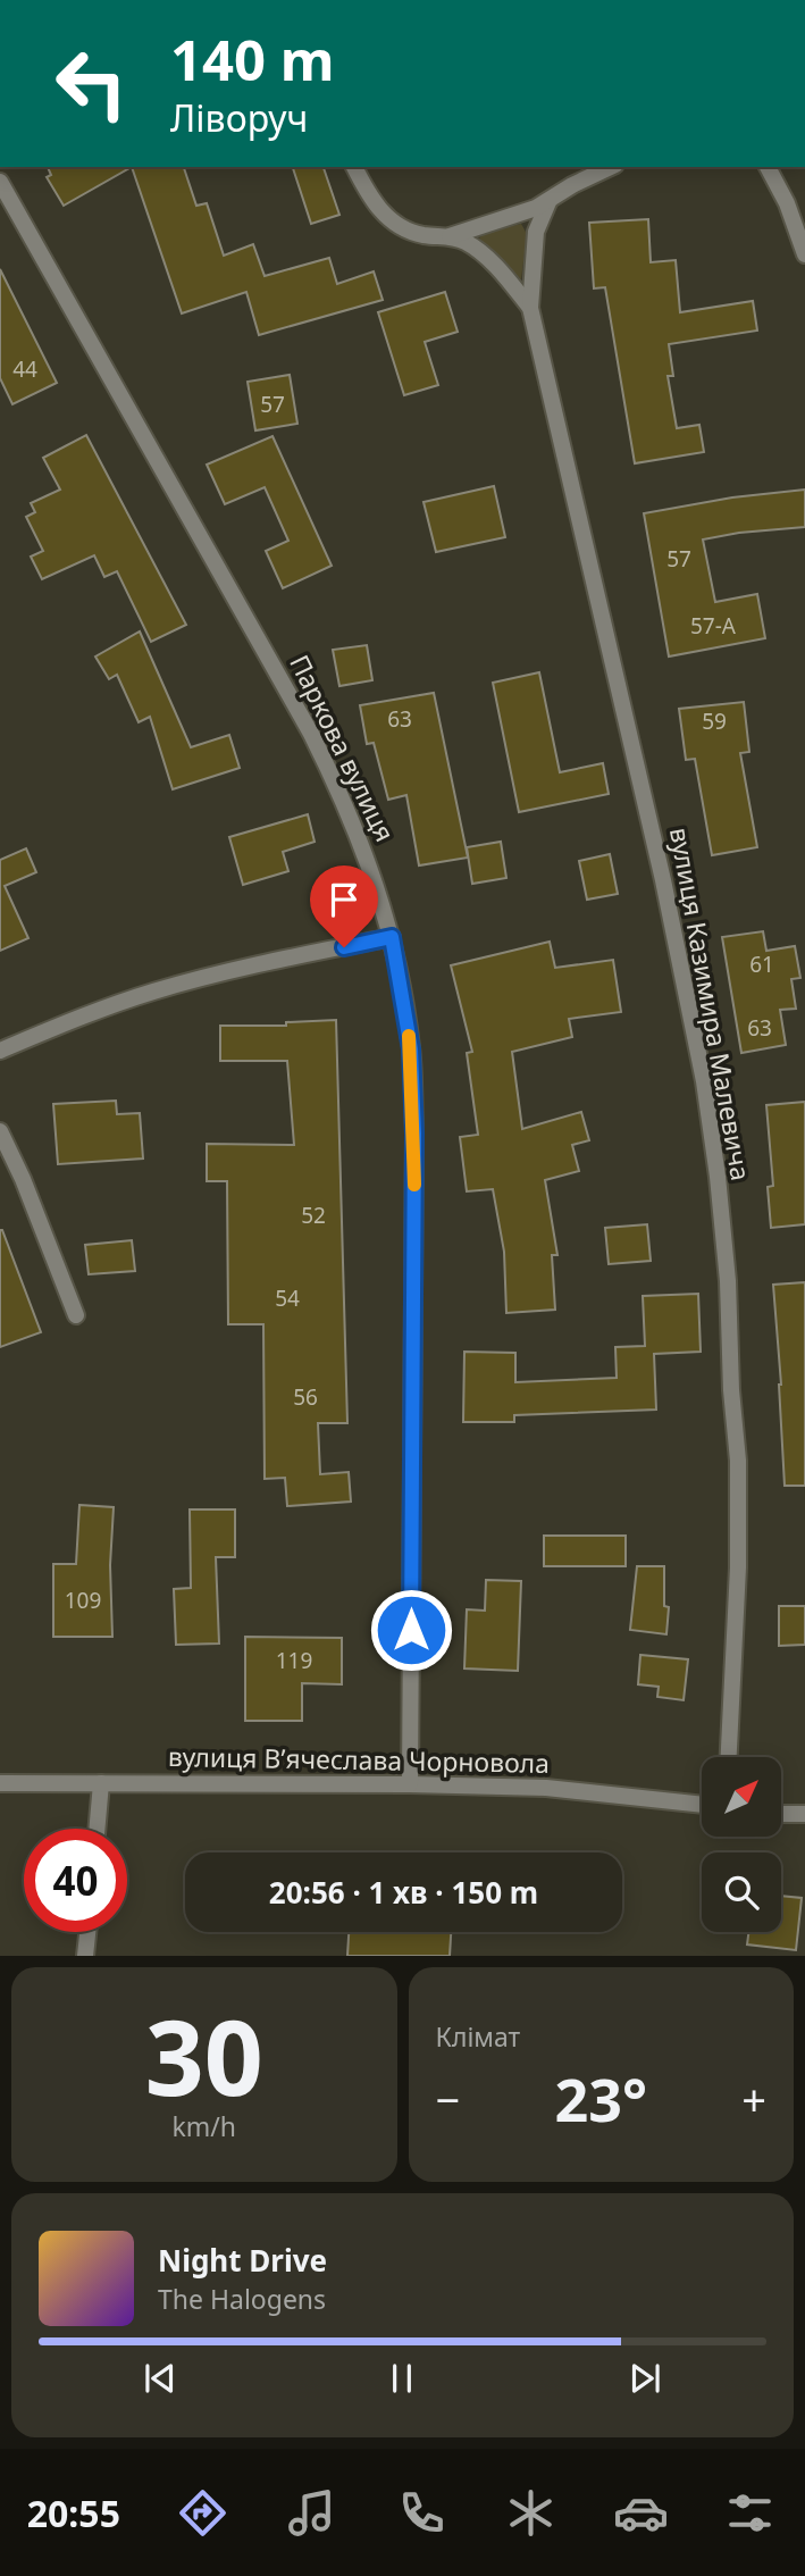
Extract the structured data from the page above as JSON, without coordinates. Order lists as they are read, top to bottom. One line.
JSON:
{"streets":{"street":["Паркова вулиця","вулиця Казимира Малевича","вулиця Вʼячеслава Чорновола"]},"crossings":[["Паркова вулиця","вулиця Вʼячеслава Чорновола"]],"house_numbers":["44","57","57","57-А","63","59","61","63","52","54","56","109","119"],"north":"top right","page":{"turn":["140 m","Ліворуч"],"limit":"40","trip":"20:56 · 1 хв · 150 m","tile":[["30","km/h"],"Клімат"],"heat":["−","23°","+"],"song":["Night Drive","The Halogens"],"tabs":"20:55"}}
